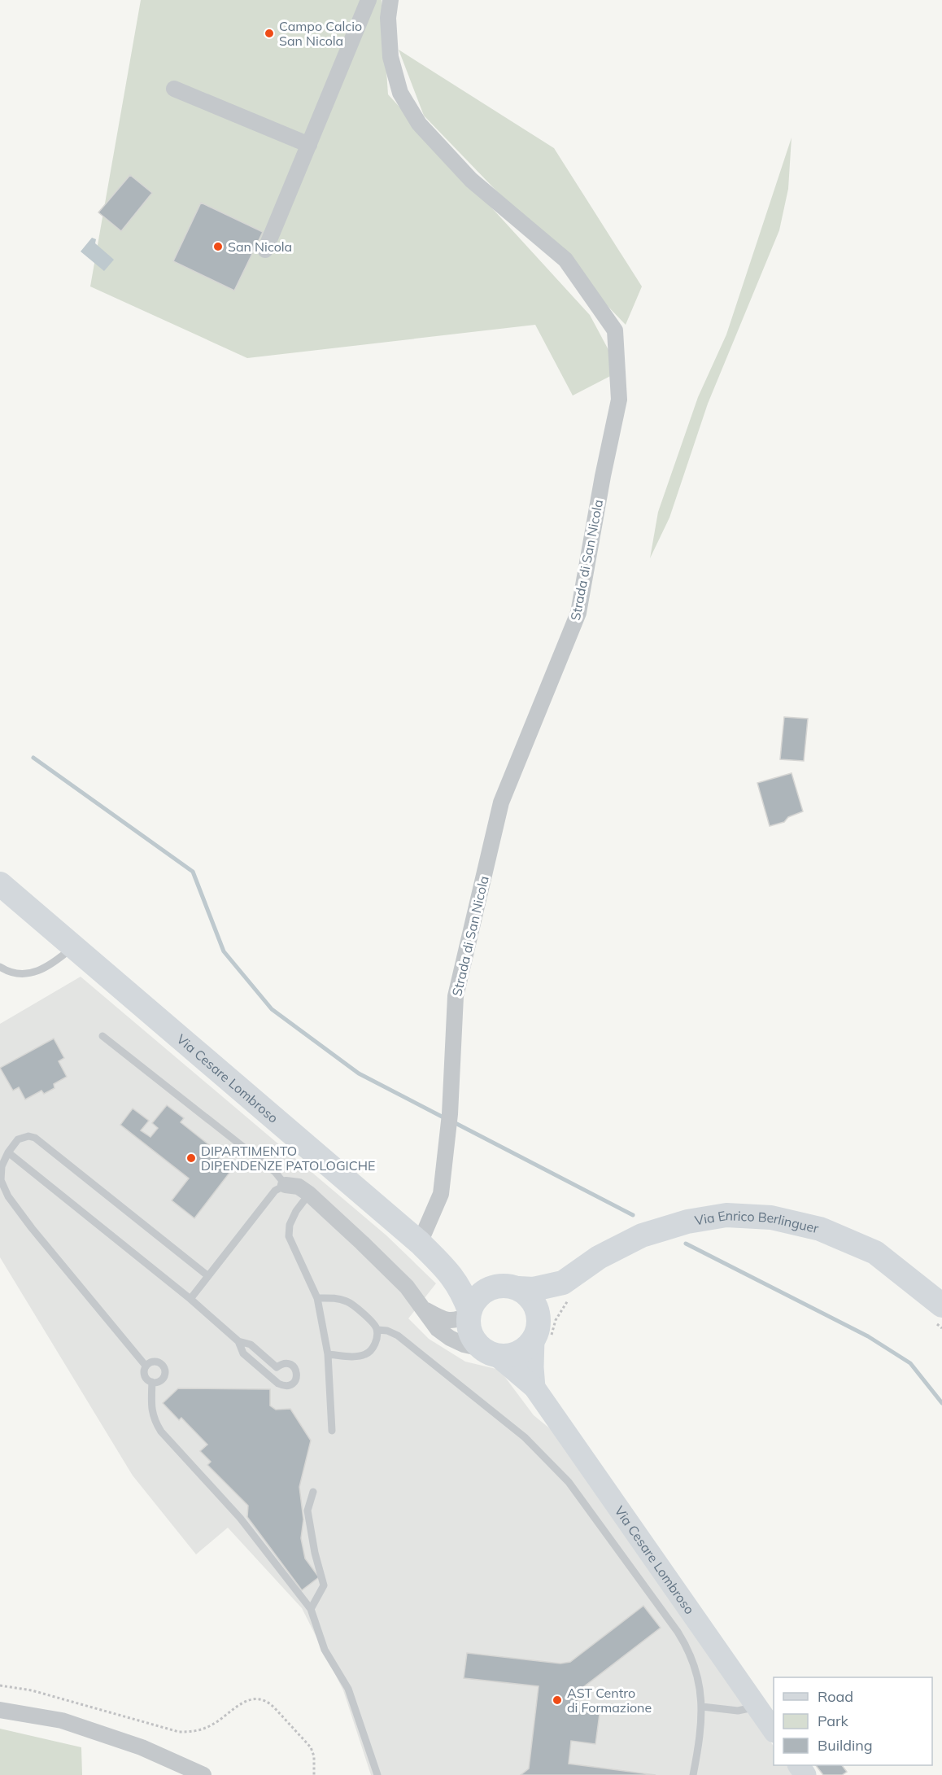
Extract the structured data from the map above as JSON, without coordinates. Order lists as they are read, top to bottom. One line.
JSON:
{"streets":{"main road":["Via Cesare Lombroso","Via Enrico Berlinguer"],"street":["Strada di San Nicola"]},"crossings":[["Strada di San Nicola","Via Cesare Lombroso"]],"places":["Campo Calcio San Nicola","San Nicola","DIPARTIMENTO DIPENDENZE PATOLOGICHE","AST Centro di Formazione"],"legend":["Road","Park","Building"]}
